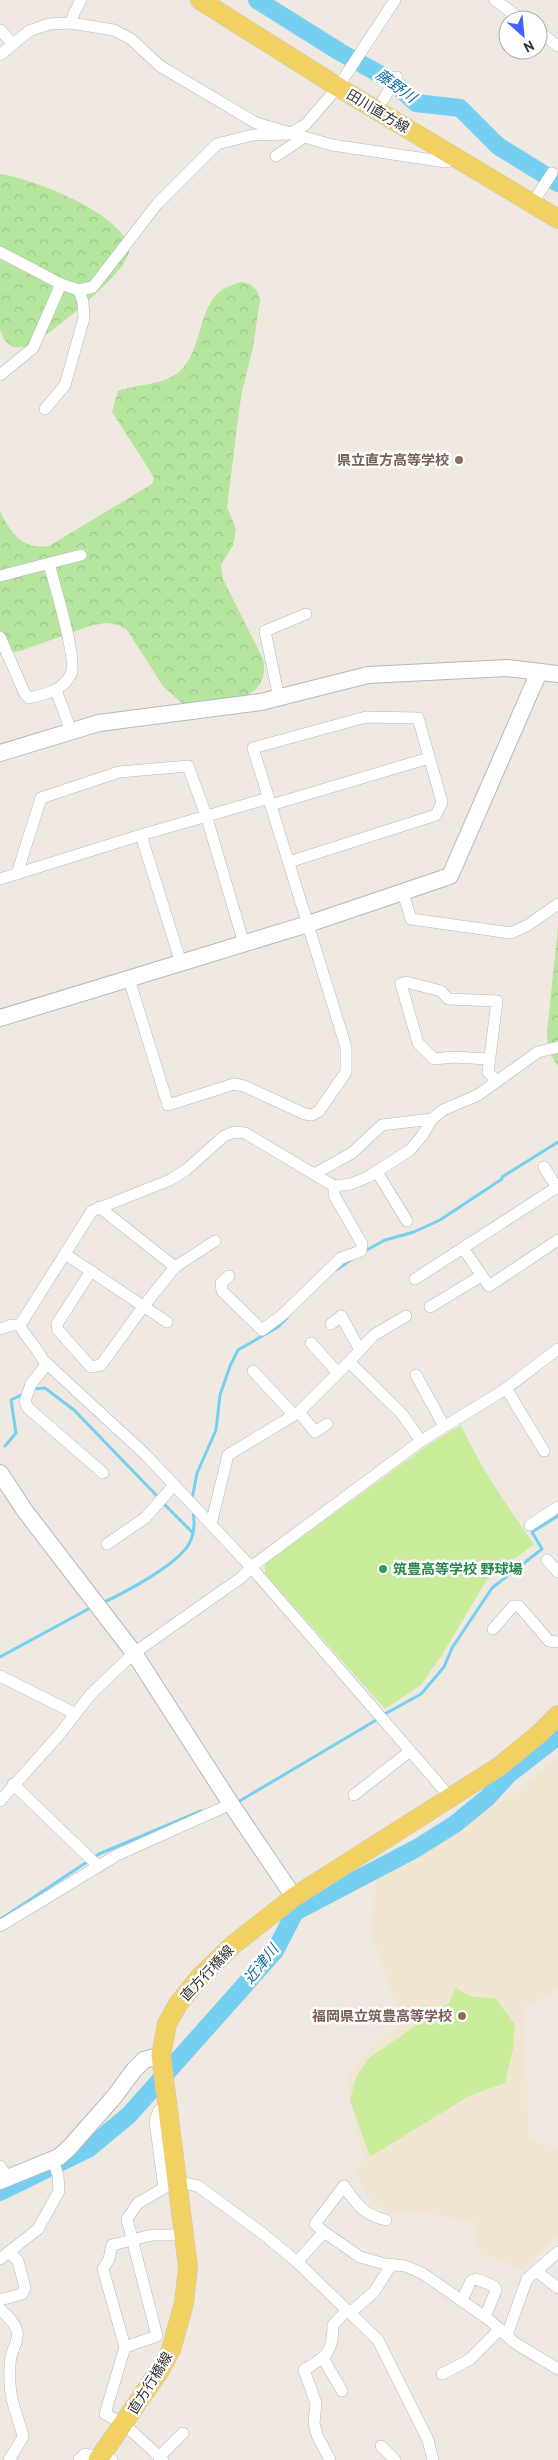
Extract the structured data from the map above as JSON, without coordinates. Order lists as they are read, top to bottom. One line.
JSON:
{"streets":{"main road":["田川直方線","直方行橋線"]},"water":["藤野川","近津川"],"places":["県立直方高等学校","筑豊高等学校 野球場","福岡県立筑豊高等学校"],"north":"bottom right"}
